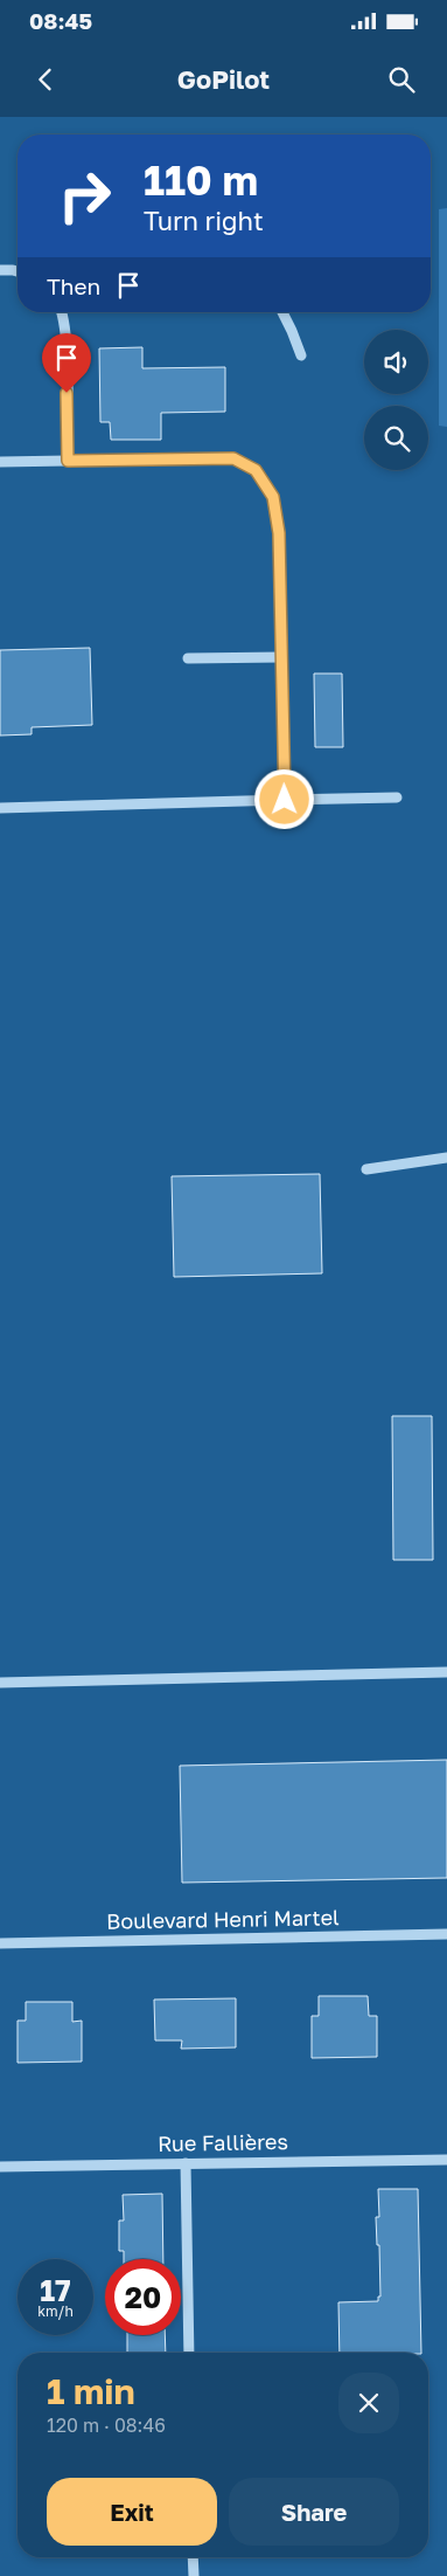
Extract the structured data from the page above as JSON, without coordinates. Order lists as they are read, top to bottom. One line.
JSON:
{"streets":{"street":["Boulevard Henri Martel","Rue Fallières"]},"page":{"status":"08:45","header":"GoPilot","turn":["110 m","Turn right"],"then":"Then","speed":"17 km/h","limit":"20","heading":["1 min","120 m · 08:46"],"buttons":["Exit","Share"]}}
